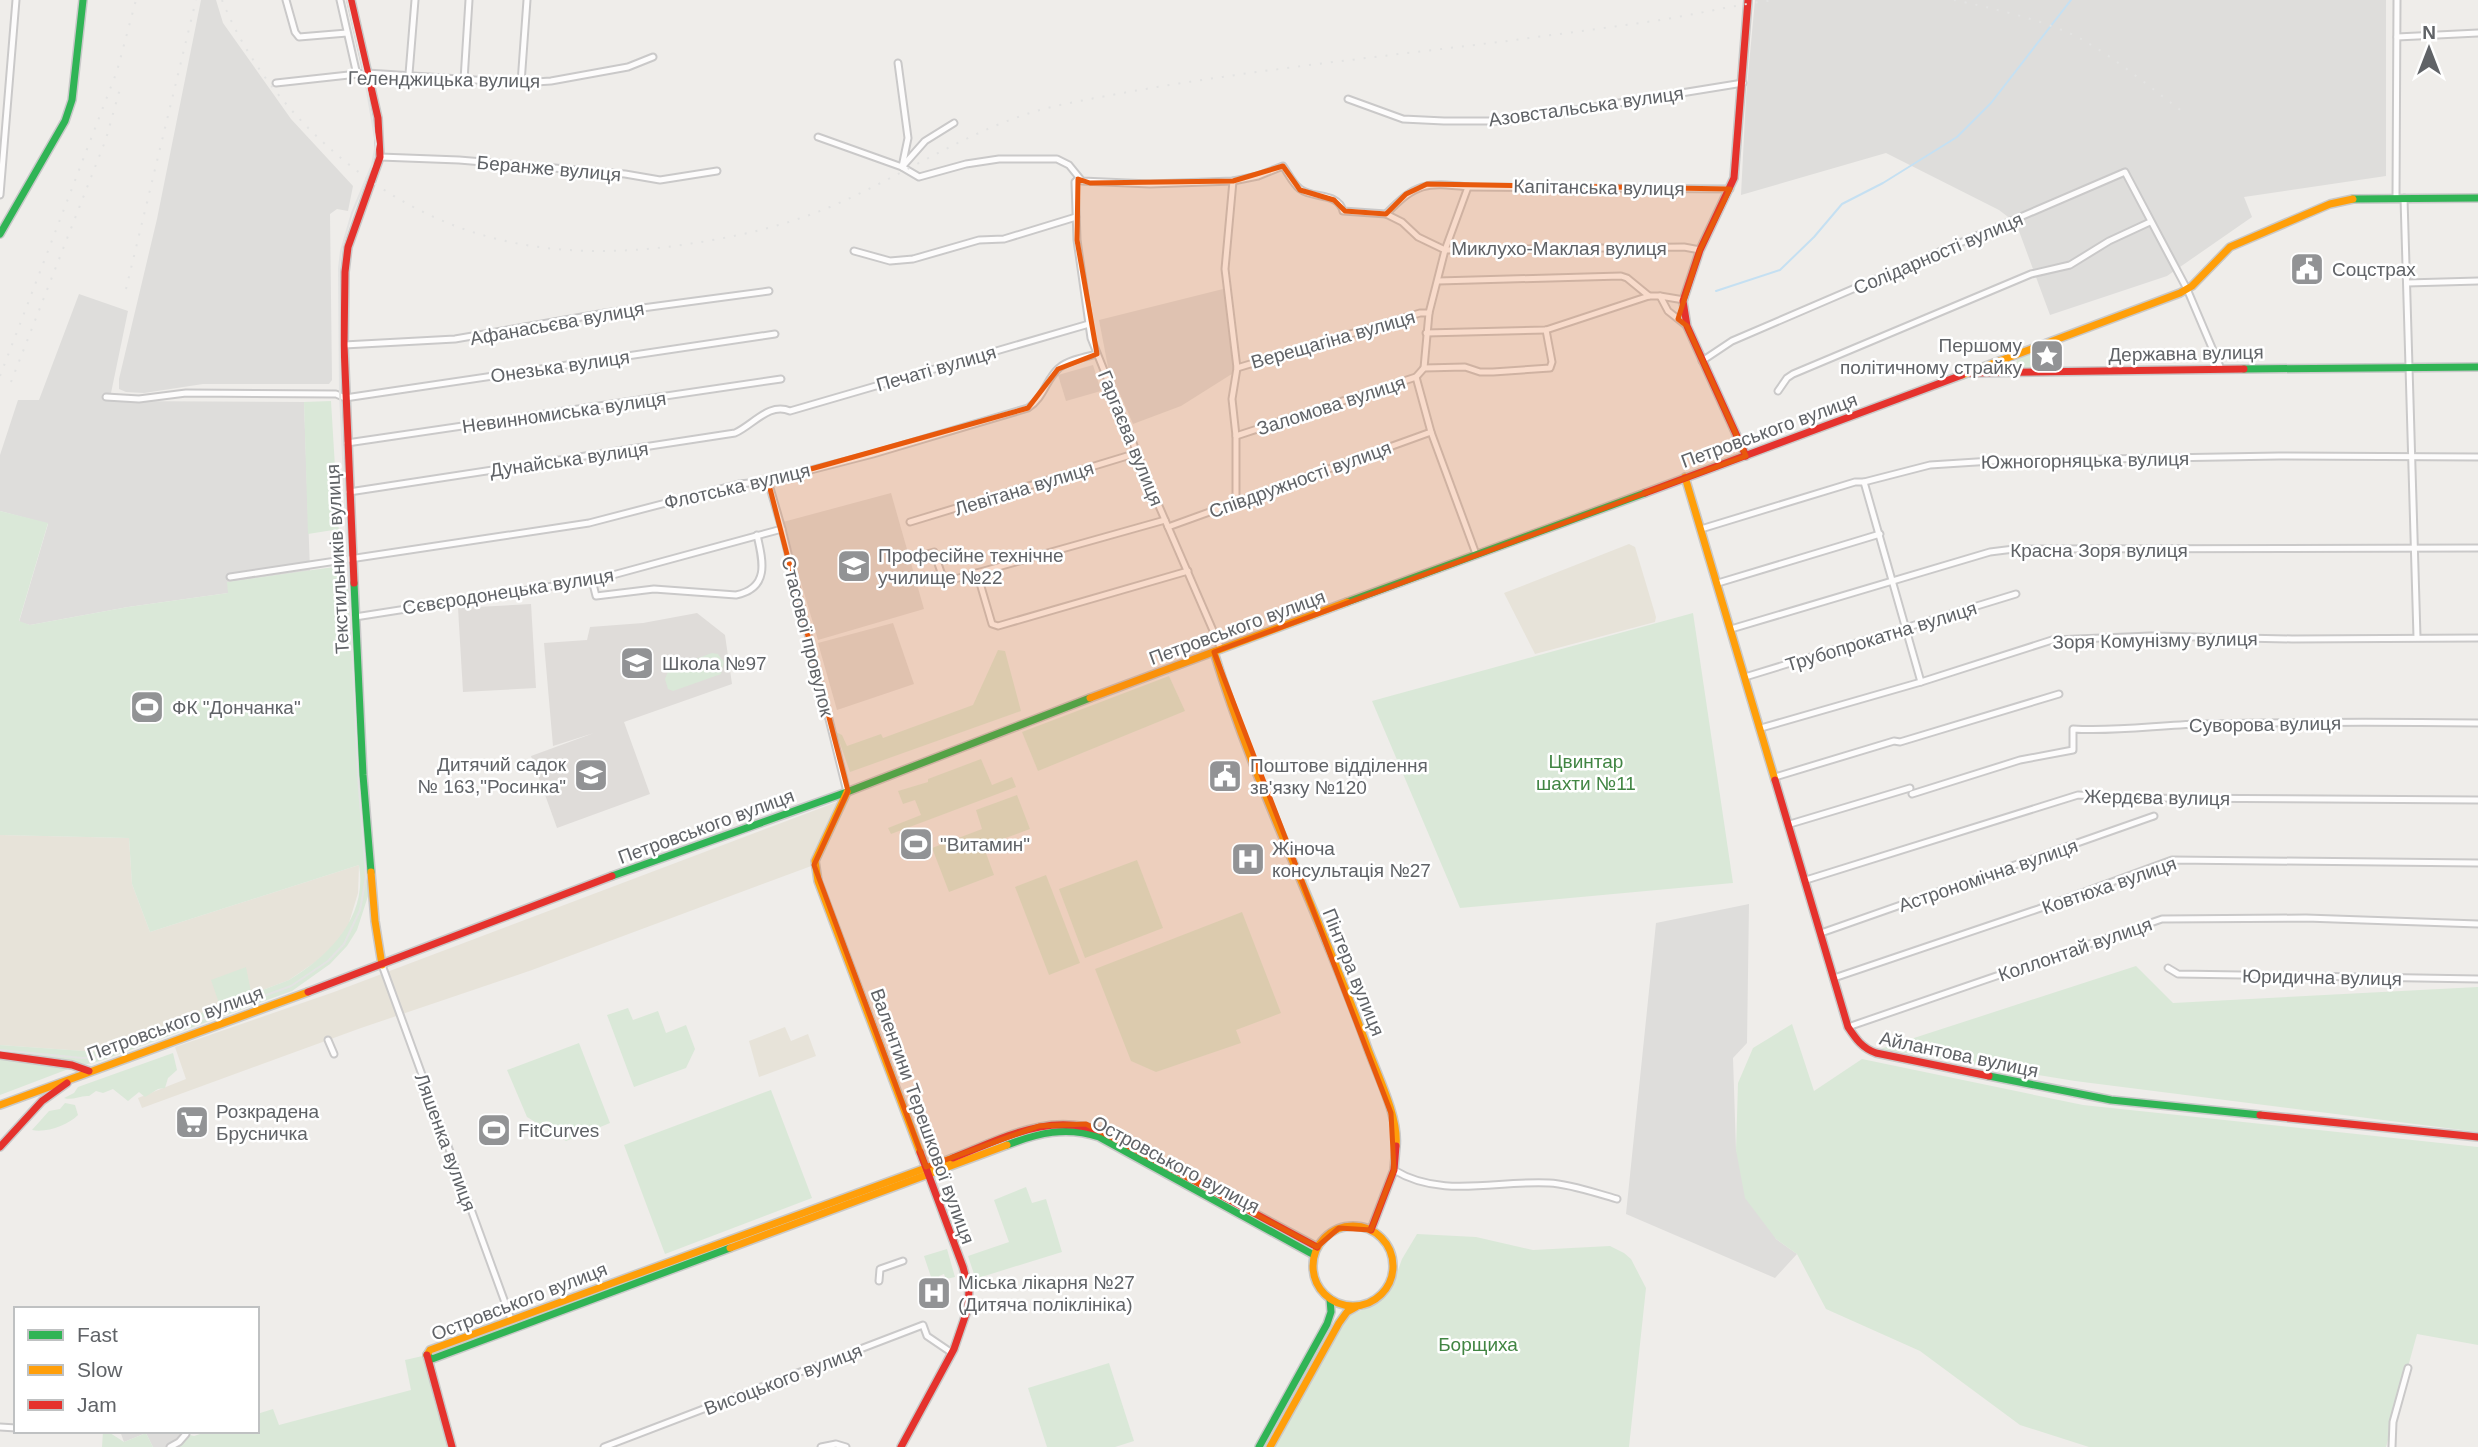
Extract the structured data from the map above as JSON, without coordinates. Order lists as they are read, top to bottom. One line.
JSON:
{"streets":{"street":["Геленджицька вулиця","Азовстальська вулиця","Беранже вулиця","Капітанська вулиця","Миклухо-Маклая вулиця","Солідарності вулиця","Афанасьєва вулиця","Верещагіна вулиця","Державна вулиця","Онезька вулиця","Печаті вулиця","Заломова вулиця","Невинномиська вулиця","Петровського вулиця","Гаргаєва вулиця","Дунайська вулиця","Южногорняцька вулиця","Співдружності вулиця","Флотська вулиця","Левітана вулиця","Красна Зоря вулиця","Текстильників вулиця","Сєвєродонецька вулиця","Стасової провулок","Трубопрокатна вулиця","Зоря Комунізму вулиця","Суворова вулиця","Жердєва вулиця","Астрономічна вулиця","Ковтюха вулиця","Коллонтай вулиця","Пінтера вулиця","Юридична вулиця","Айлантова вулиця","Валентини Терешкової вулиця","Ляшенка вулиця","Островського вулиця","Висоцького вулиця"]},"crossings":[["Беранже вулиця","Текстильників вулиця"],["Капітанська вулиця","Миклухо-Маклая вулиця"],["Солідарності вулиця","Державна вулиця"],["Солідарності вулиця","Петровського вулиця"],["Афанасьєва вулиця","Текстильників вулиця"],["Верещагіна вулиця","Заломова вулиця"],["Державна вулиця","Петровського вулиця"],["Онезька вулиця","Текстильників вулиця"],["Печаті вулиця","Гаргаєва вулиця"],["Печаті вулиця","Дунайська вулиця"],["Невинномиська вулиця","Текстильників вулиця"],["Петровського вулиця","Гаргаєва вулиця"],["Петровського вулиця","Текстильників вулиця"],["Петровського вулиця","Стасової провулок"],["Петровського вулиця","Пінтера вулиця"],["Петровського вулиця","Айлантова вулиця"],["Петровського вулиця","Валентини Терешкової вулиця"],["Петровського вулиця","Ляшенка вулиця"],["Гаргаєва вулиця","Співдружності вулиця"],["Гаргаєва вулиця","Флотська вулиця"],["Гаргаєва вулиця","Левітана вулиця"],["Гаргаєва вулиця","Пінтера вулиця"],["Дунайська вулиця","Текстильників вулиця"],["Южногорняцька вулиця","Айлантова вулиця"],["Флотська вулиця","Текстильників вулиця"],["Флотська вулиця","Стасової провулок"],["Красна Зоря вулиця","Айлантова вулиця"],["Текстильників вулиця","Сєвєродонецька вулиця"],["Текстильників вулиця","Ляшенка вулиця"],["Сєвєродонецька вулиця","Стасової провулок"],["Стасової провулок","Валентини Терешкової вулиця"],["Трубопрокатна вулиця","Айлантова вулиця"],["Зоря Комунізму вулиця","Айлантова вулиця"],["Суворова вулиця","Айлантова вулиця"],["Жердєва вулиця","Айлантова вулиця"],["Астрономічна вулиця","Айлантова вулиця"],["Ковтюха вулиця","Айлантова вулиця"],["Коллонтай вулиця","Айлантова вулиця"],["Пінтера вулиця","Островського вулиця"],["Валентини Терешкової вулиця","Островського вулиця"],["Валентини Терешкової вулиця","Висоцького вулиця"],["Ляшенка вулиця","Островського вулиця"]],"parks":["Цвинтар шахти №11","Борщиха"],"places":{"public building":["Соцстрах","Поштове відділення зв'язку №120"],"place":["Першому політичному страйку"],"school or university":["Професійне технічне училище №22","Школа №97","Дитячий садок № 163,\"Росинка\""],"sports":["ФК \"Дончанка\"","\"Витамин\"","FitCurves"],"hospital":["Жіноча консультація №27","Міська лікарня №27 (Дитяча поліклініка)"],"supermarket":["Розкрадена Брусничка"]},"legend":["Fast","Slow","Jam"],"north":"top"}
